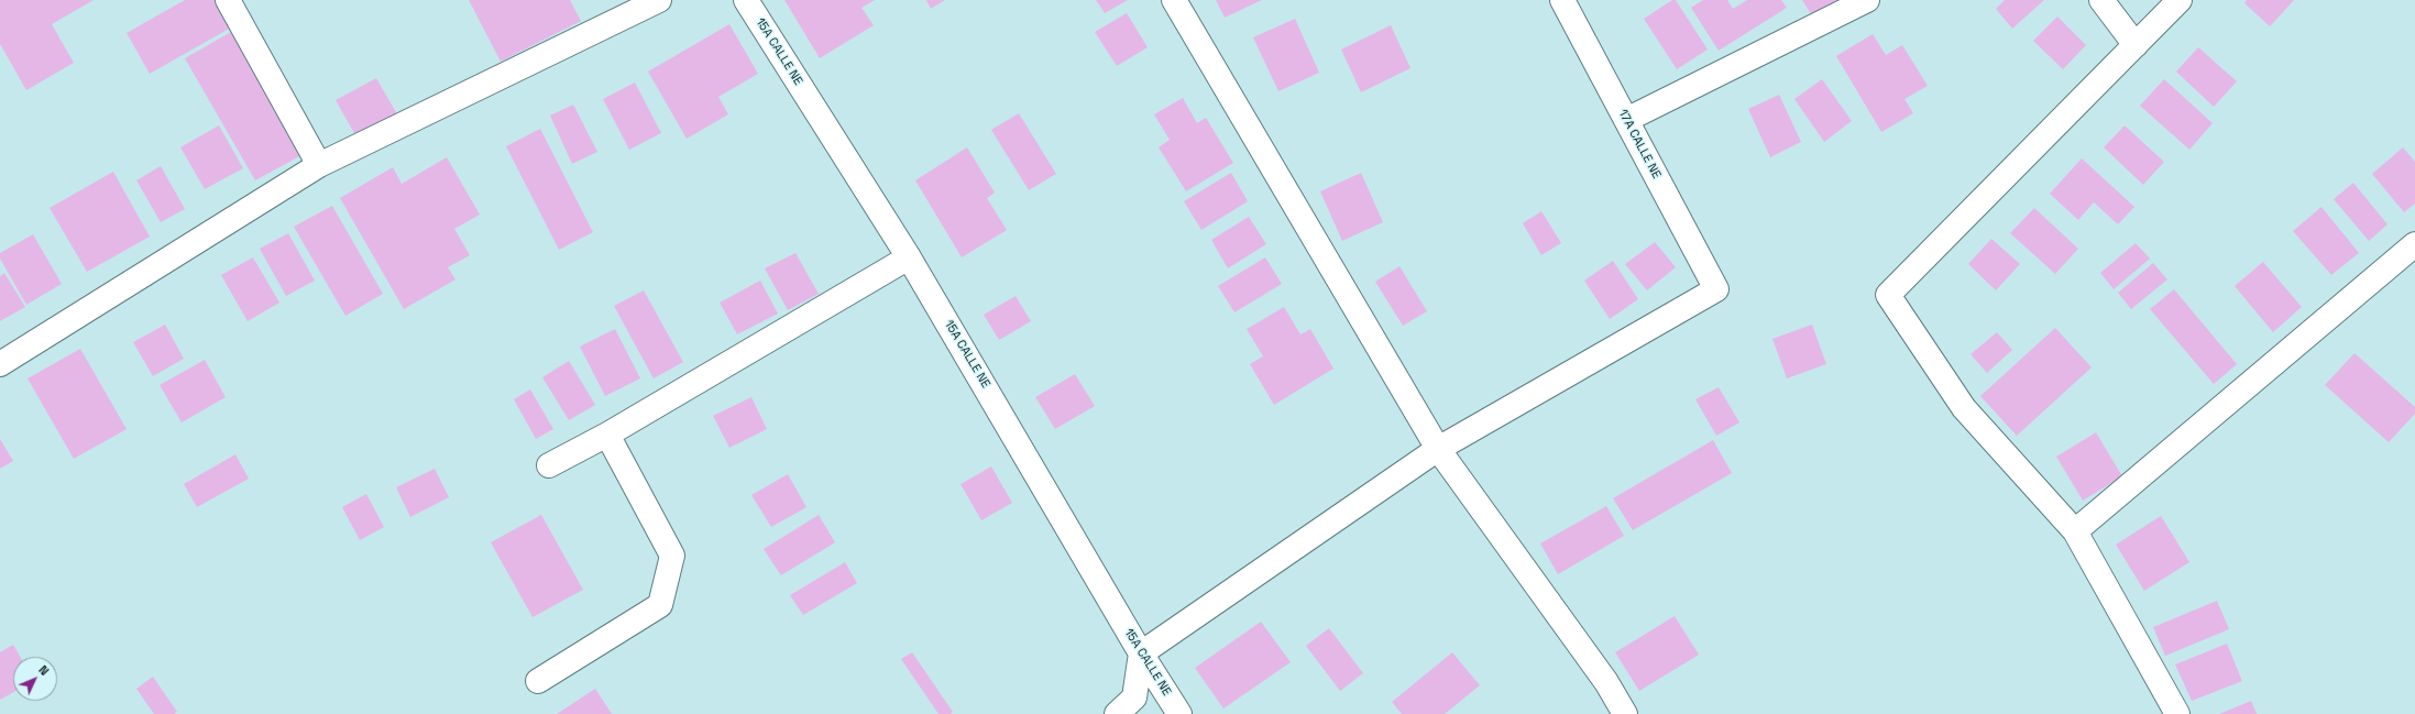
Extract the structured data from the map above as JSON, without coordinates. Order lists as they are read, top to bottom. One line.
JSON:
{"streets":{"street":["15A CALLE NE","17A CALLE NE"]},"north":"top right"}
